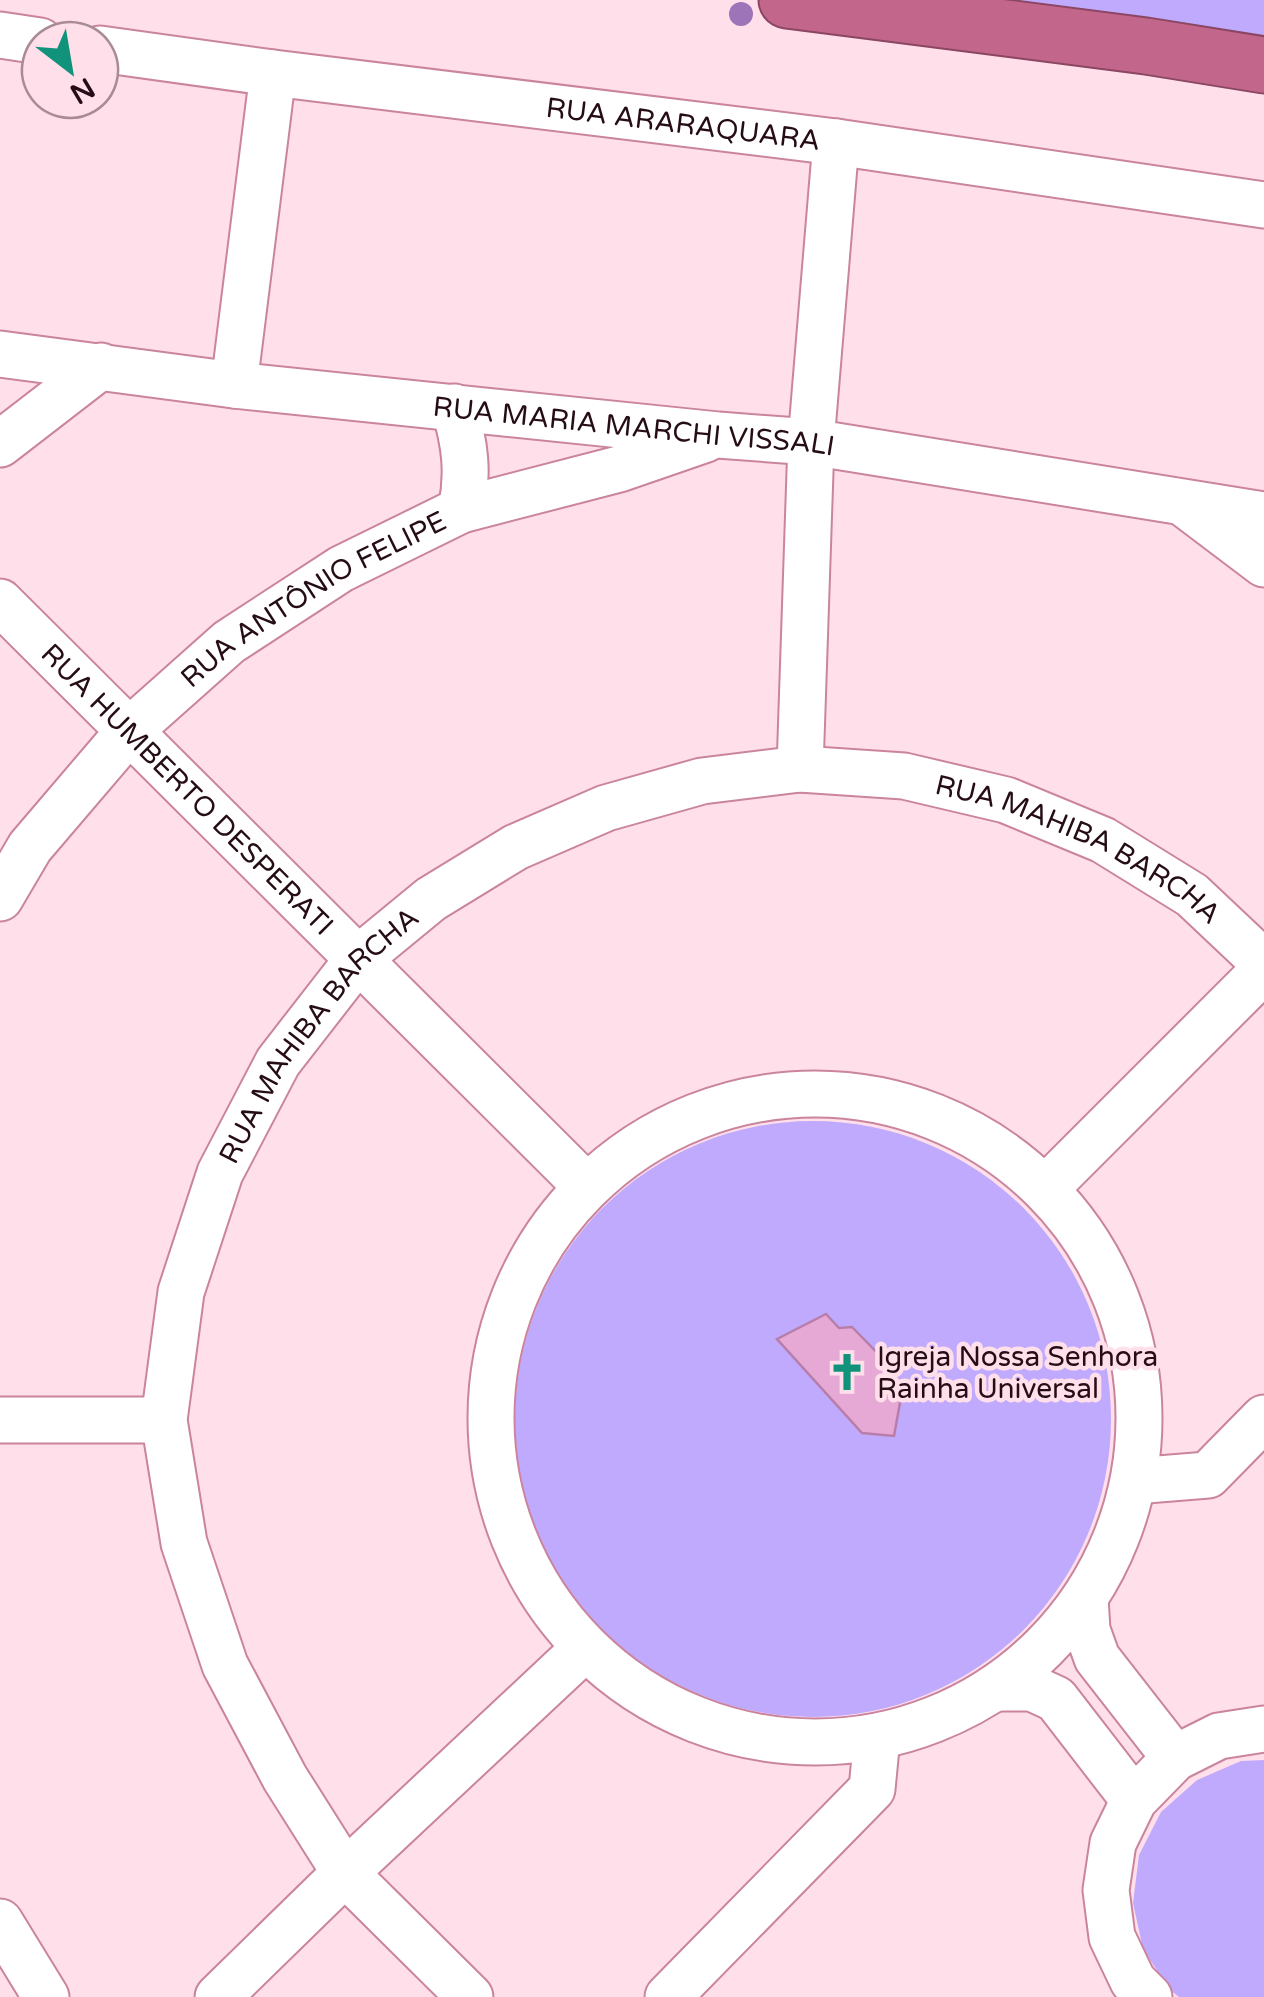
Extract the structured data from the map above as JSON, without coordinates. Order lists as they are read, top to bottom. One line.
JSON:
{"streets":{"street":["RUA ARARAQUARA","RUA MARIA MARCHI VISSALI","RUA ANTÔNIO FELIPE","RUA HUMBERTO DESPERATI","RUA MAHIBA BARCHA"]},"crossings":[["RUA MARIA MARCHI VISSALI","RUA ANTÔNIO FELIPE"],["RUA ANTÔNIO FELIPE","RUA HUMBERTO DESPERATI"],["RUA HUMBERTO DESPERATI","RUA MAHIBA BARCHA"]],"places":{"church":["Igreja Nossa Senhora Rainha Universal"]},"north":"bottom right"}
